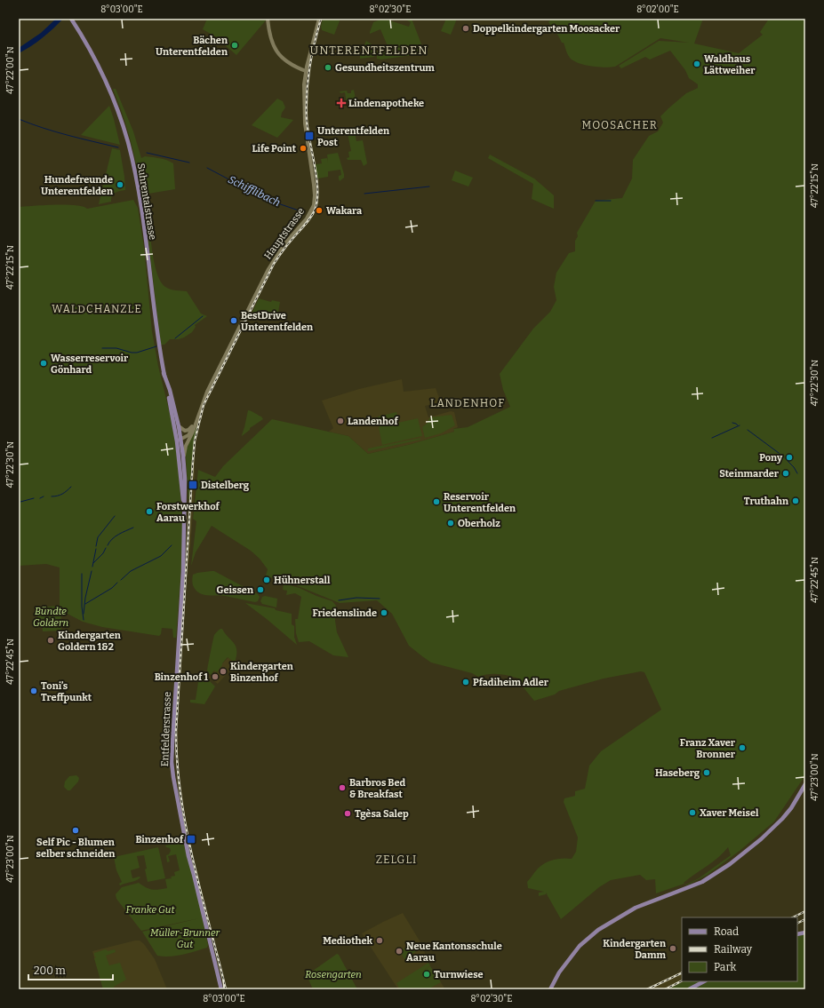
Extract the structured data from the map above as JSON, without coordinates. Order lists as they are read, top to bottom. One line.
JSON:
{"streets":{"main road":["Suhrentalstrasse","Hauptstrasse","Entfelderstrasse"]},"crossings":[["Suhrentalstrasse","Entfelderstrasse"]],"districts":["UNTERENTFELDEN","MOOSACHER","WALDCHANZLE","LANDENHOF","ZELGLI"],"water":["Schifflibach"],"parks":["Bündte Goldern","Franke Gut","Müller-Brunner Gut","Rosengarten"],"places":{"other":["Doppelkindergarten Moosacker","Bächen Unterentfelden","Waldhaus Lättweiher","Gesundheitszentrum","Life Point","Hundefreunde Unterentfelden","Wakara","BestDrive Unterentfelden","Wasserreservoir Gönhard","Landenhof","Pony","Steinmarder","Truthahn","Reservoir Unterentfelden","Forstwerkhof Aarau","Oberholz","Hühnerstall","Geissen","Friedenslinde","Kindergarten Goldern 1&2","Kindergarten Binzenhof","Binzenhof 1","Pfadiheim Adler","Toni’s Treffpunkt","Franz Xaver Bronner","Haseberg","Barbros Bed & Breakfast","Xaver Meisel","Tgèsa Salep","Self Pic - Blumen selber schneiden","Mediothek","Kindergarten Damm","Neue Kantonsschule Aarau","Turnwiese"],"health":["Lindenapotheke"],"transit":["Unterentfelden Post","Distelberg","Binzenhof"]},"legend":["Road","Railway","Park"],"scale_bar":"200 m","coordinates":["8°03'00\"E","8°02'30\"E","8°02'00\"E","47°22'00\"N","47°22'15\"N","47°22'30\"N","47°22'45\"N","47°23'00\"N"]}
